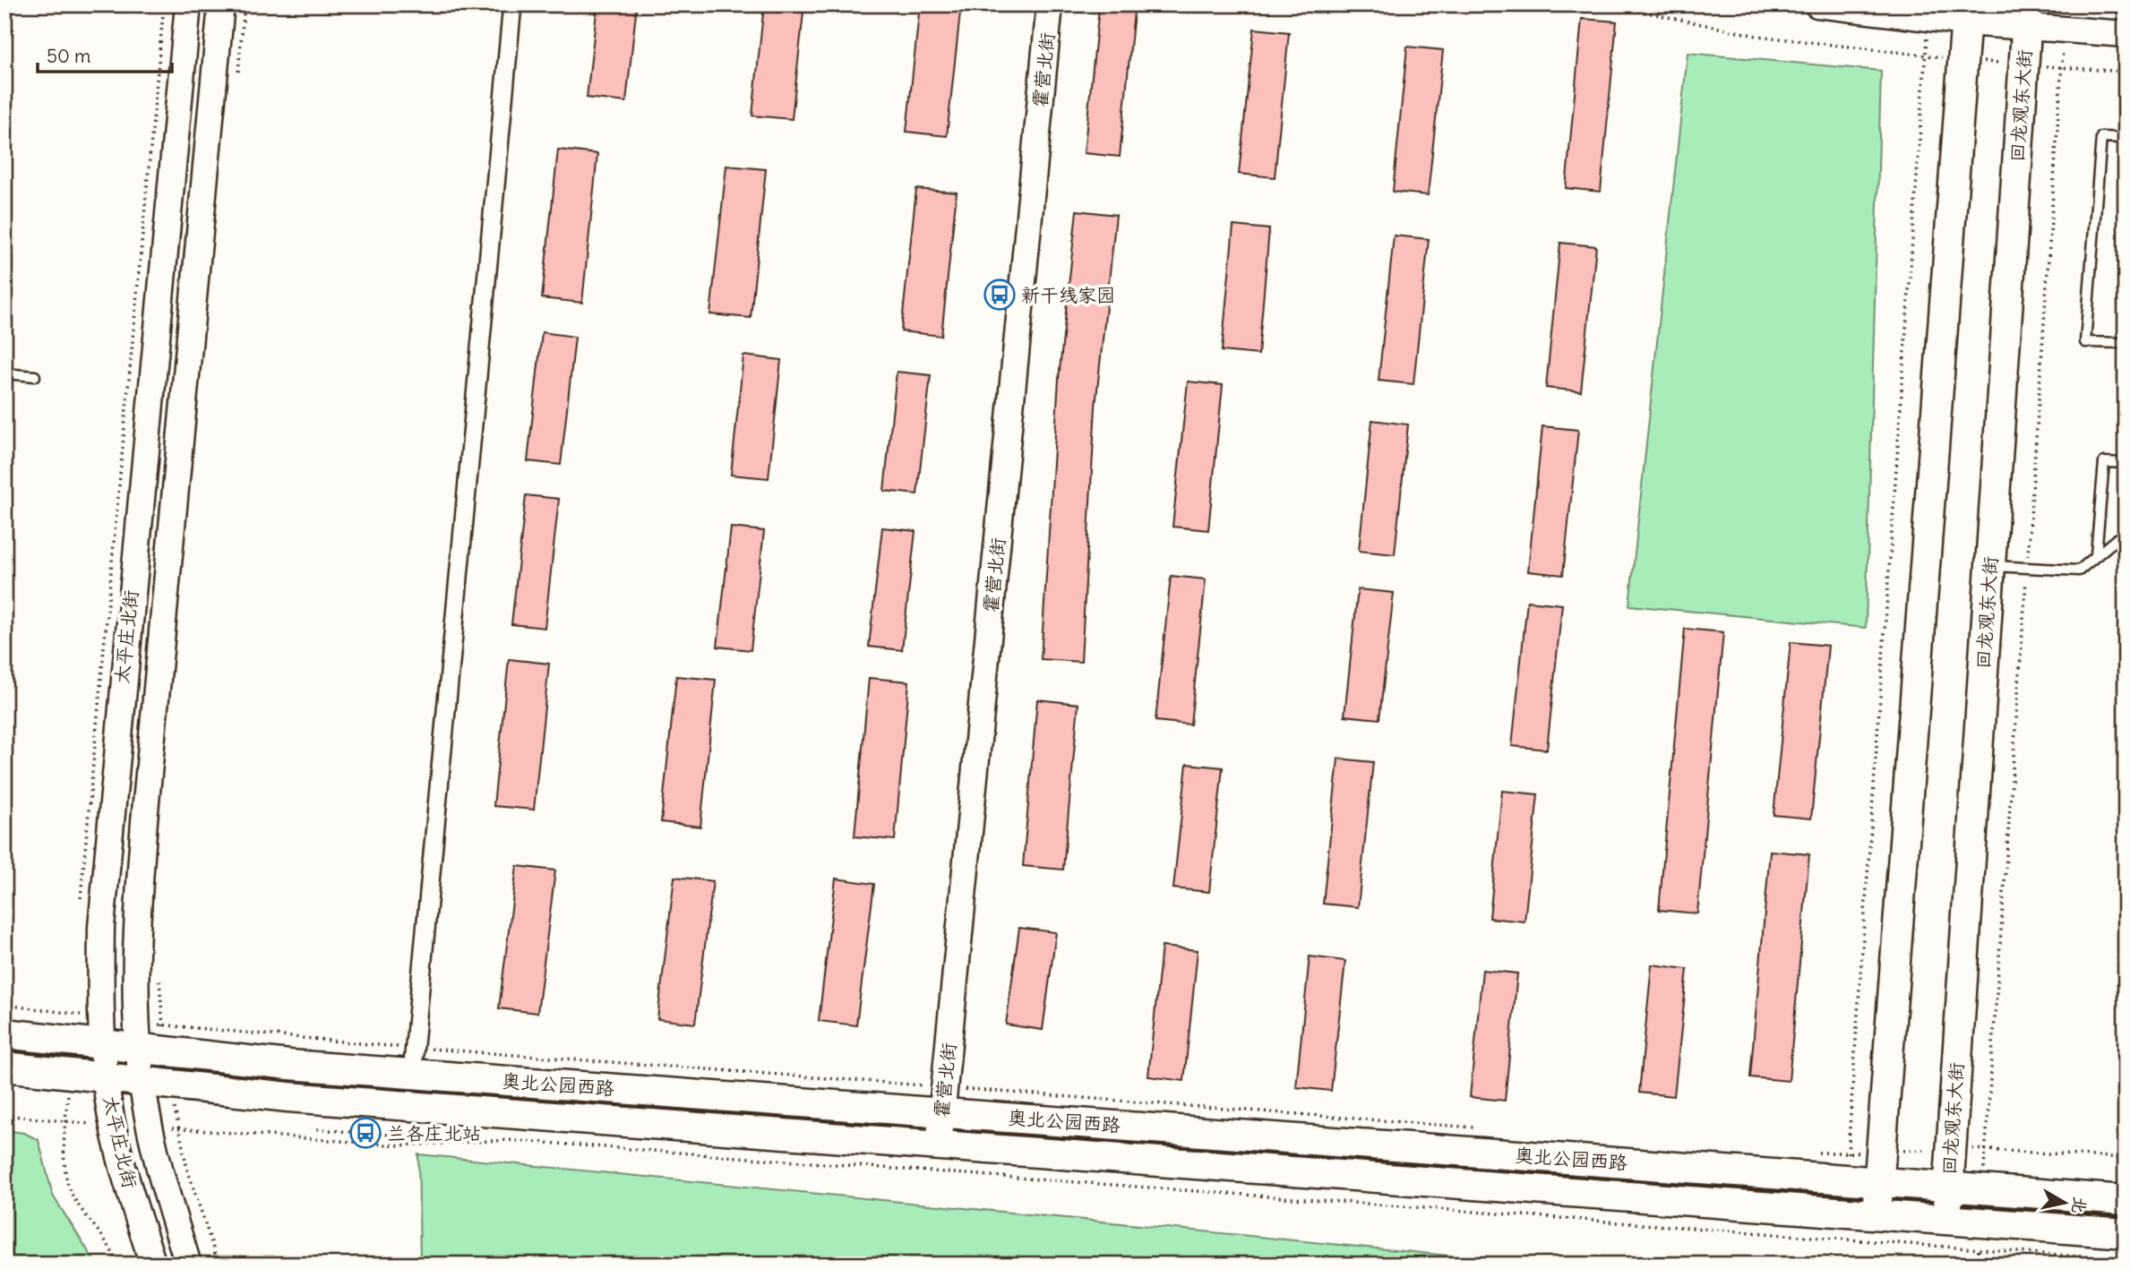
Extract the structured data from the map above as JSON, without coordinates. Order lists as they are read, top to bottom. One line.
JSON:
{"streets":{"main road":["霍营北街","回龙观东大街","太平庄北街","奥北公园西路"]},"crossings":[["霍营北街","奥北公园西路"],["回龙观东大街","奥北公园西路"],["太平庄北街","奥北公园西路"]],"places":{"bus stop":["新干线家园","兰各庄北站"]},"scale_bar":"50 m","north":"right"}
